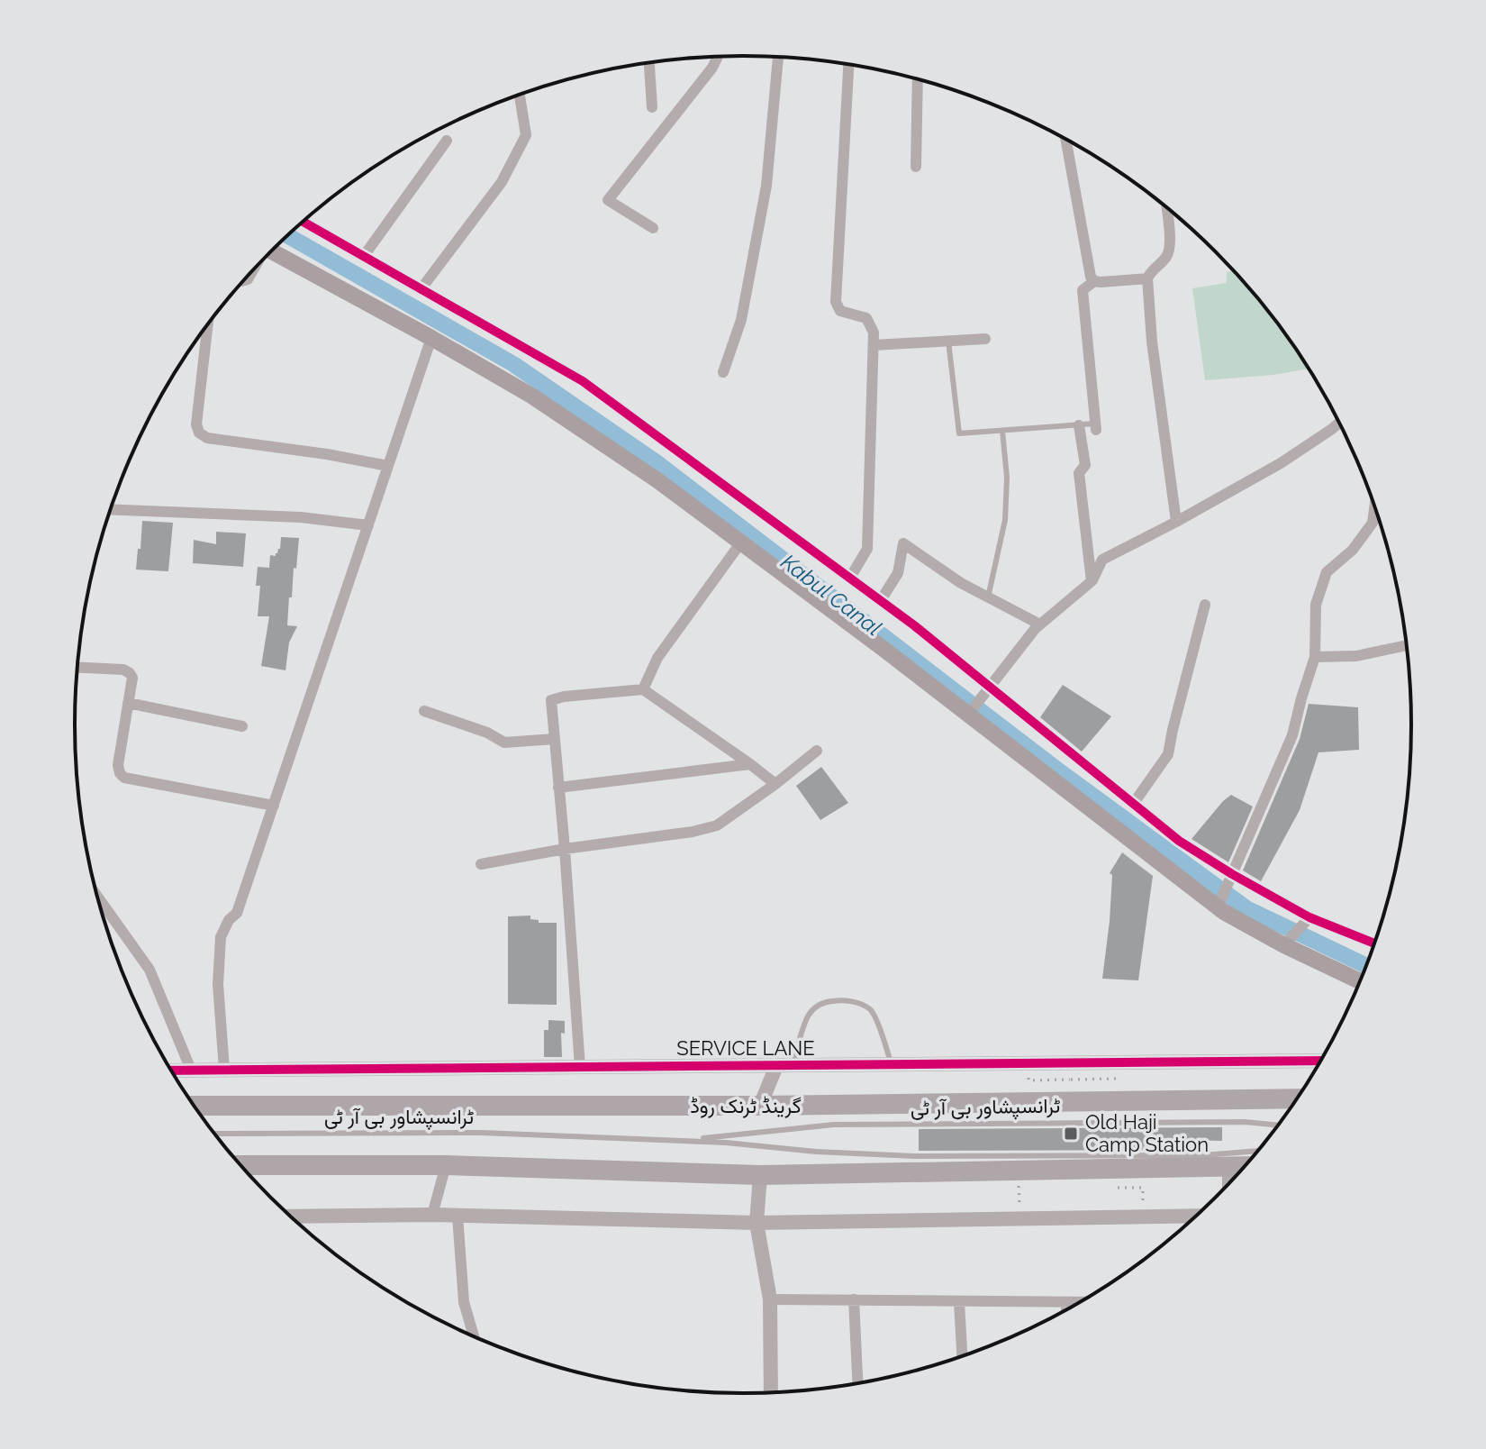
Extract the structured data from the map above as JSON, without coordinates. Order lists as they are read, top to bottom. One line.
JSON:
{"streets":{"highway":["گرینڈ ٹرنک روڈ"],"street":["SERVICE LANE"],"lane":["ٹرانسپشاور بی آر ٹی"]},"water":["Kabul Canal"],"places":{"transit":["Old Haji Camp Station"]}}
